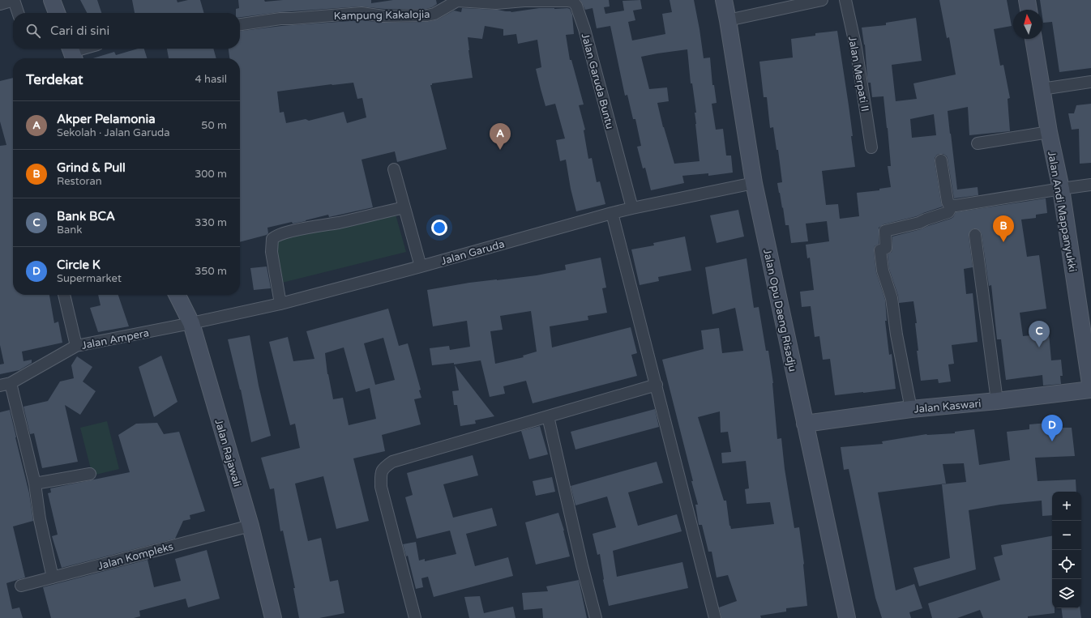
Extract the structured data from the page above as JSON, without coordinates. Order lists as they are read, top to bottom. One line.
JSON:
{"streets":{"main road":["Jalan Andi Mappanyukki","Jalan Opu Daeng Risadju","Jalan Kaswari","Jalan Rajawali"],"street":["Kampung Kakalojia","Jalan Merpati II","Jalan Garuda Buntu","Jalan Garuda","Jalan Ampera","Jalan Kompleks"]},"crossings":[["Kampung Kakalojia","Jalan Garuda Buntu"],["Jalan Garuda Buntu","Jalan Garuda"],["Jalan Andi Mappanyukki","Jalan Kaswari"],["Jalan Garuda","Jalan Opu Daeng Risadju"],["Jalan Garuda","Jalan Ampera"],["Jalan Garuda","Jalan Rajawali"],["Jalan Opu Daeng Risadju","Jalan Kaswari"],["Jalan Ampera","Jalan Rajawali"],["Jalan Rajawali","Jalan Kompleks"]],"north":"top","page":{"search":"Cari di sini","heading":["Terdekat","4 hasil"],"list":[{"mark":"A","name":"Akper Pelamonia","note":"Sekolah · Jalan Garuda","value":"50 m"},{"mark":"B","name":"Grind & Pull","note":"Restoran","value":"300 m"},{"mark":"C","name":"Bank BCA","note":"Bank","value":"330 m"},{"mark":"D","name":"Circle K","note":"Supermarket","value":"350 m"}],"pins":["A","B","C","D"],"map_buttons":["+","−"]}}
